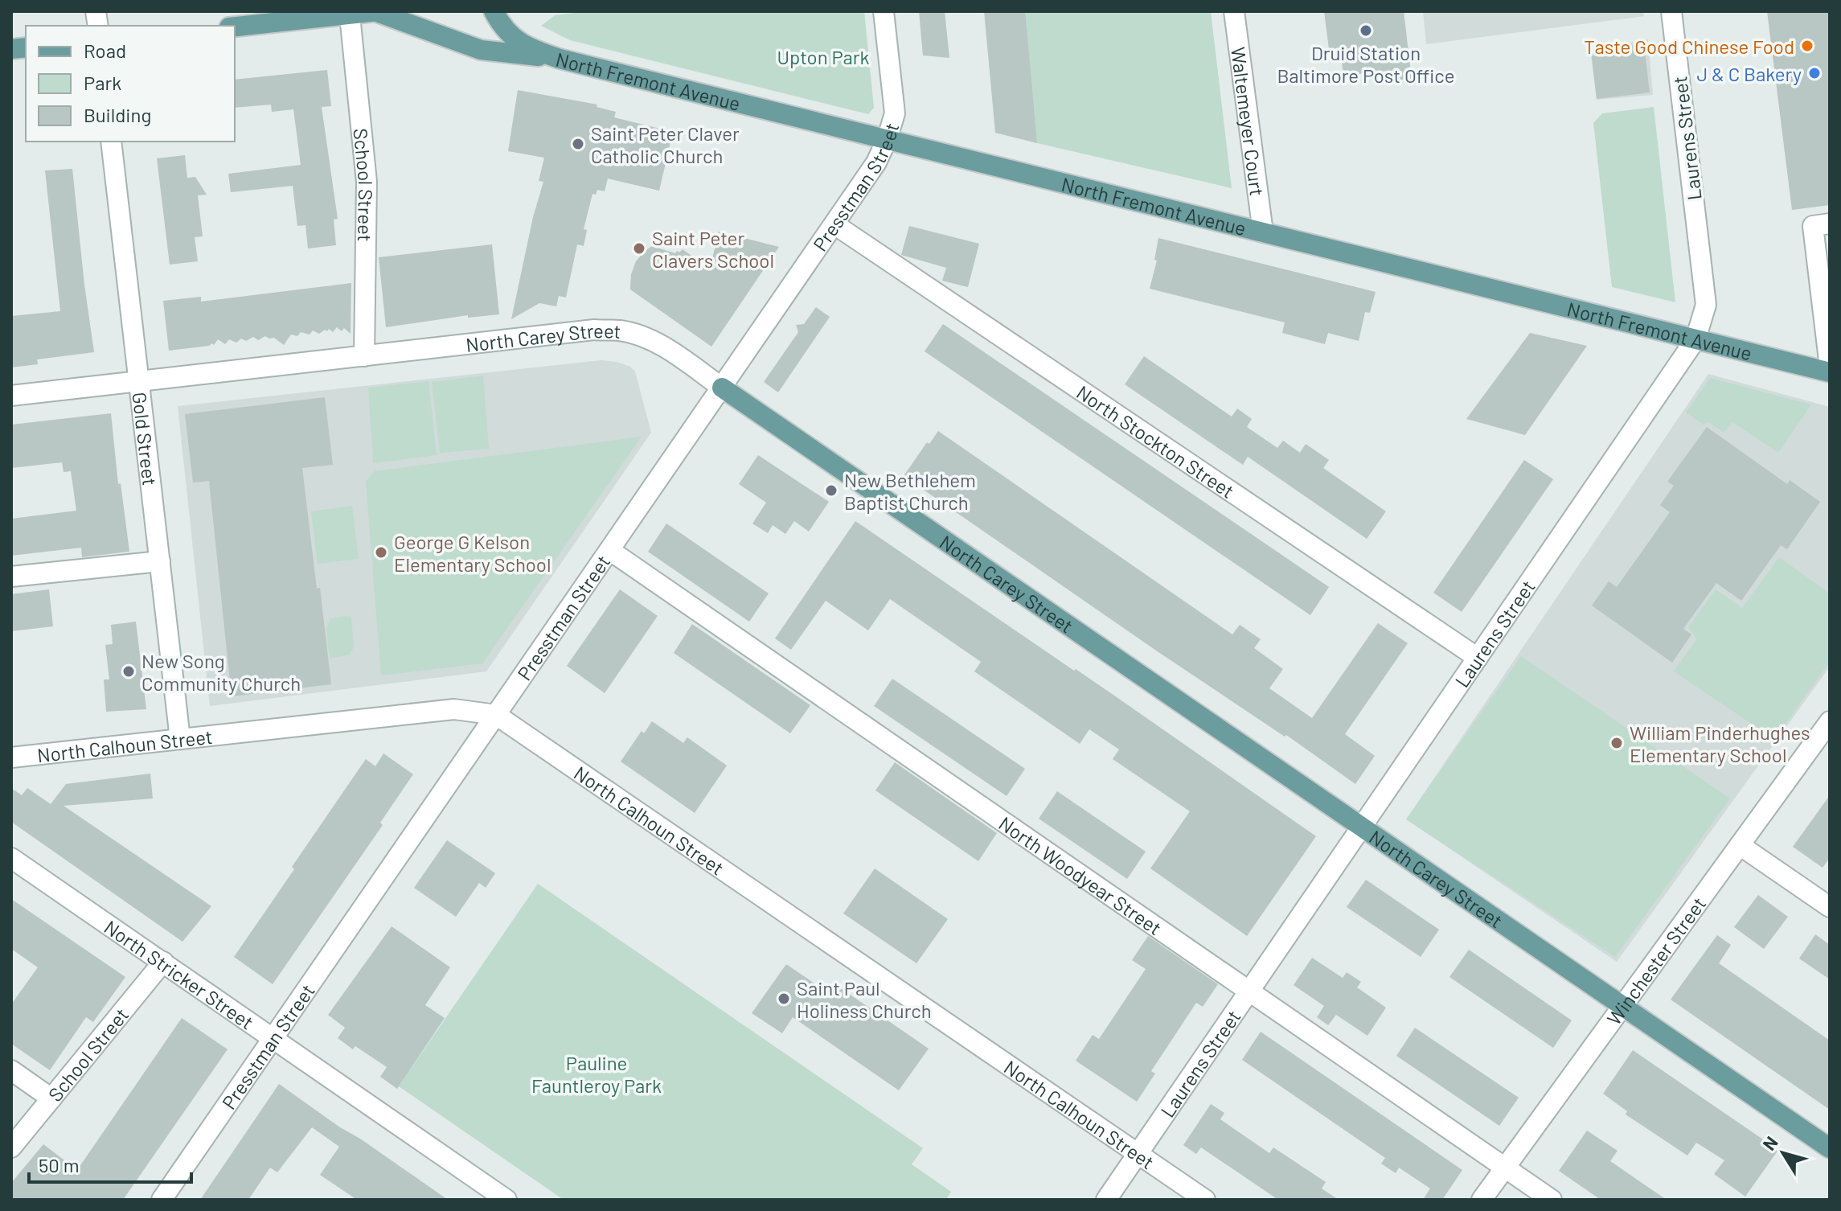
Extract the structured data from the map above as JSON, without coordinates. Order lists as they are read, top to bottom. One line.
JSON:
{"streets":{"main road":["North Fremont Avenue","North Carey Street"],"street":["Waltemeyer Court","Laurens Street","School Street","Presstman Street","Gold Street","North Stockton Street","North Calhoun Street","North Woodyear Street","Winchester Street","North Stricker Street"]},"crossings":[["North Fremont Avenue","Waltemeyer Court"],["North Fremont Avenue","Laurens Street"],["North Fremont Avenue","Presstman Street"],["Laurens Street","North Carey Street"],["Laurens Street","North Stockton Street"],["Laurens Street","North Calhoun Street"],["Laurens Street","North Woodyear Street"],["School Street","North Carey Street"],["School Street","North Stricker Street"],["Presstman Street","North Carey Street"],["Presstman Street","North Stockton Street"],["Presstman Street","North Calhoun Street"],["Presstman Street","North Woodyear Street"],["Presstman Street","North Stricker Street"],["North Carey Street","Gold Street"],["North Carey Street","Winchester Street"],["Gold Street","North Calhoun Street"],["North Woodyear Street","Winchester Street"]],"parks":["Upton Park","Pauline Fauntleroy Park"],"places":["Druid Station Baltimore Post Office","Taste Good Chinese Food","J & C Bakery","Saint Peter Claver Catholic Church","Saint Peter Clavers School","New Bethlehem Baptist Church","George G Kelson Elementary School","New Song Community Church","William Pinderhughes Elementary School","Saint Paul Holiness Church"],"legend":["Road","Park","Building"],"scale_bar":"50 m","north":"top left"}
